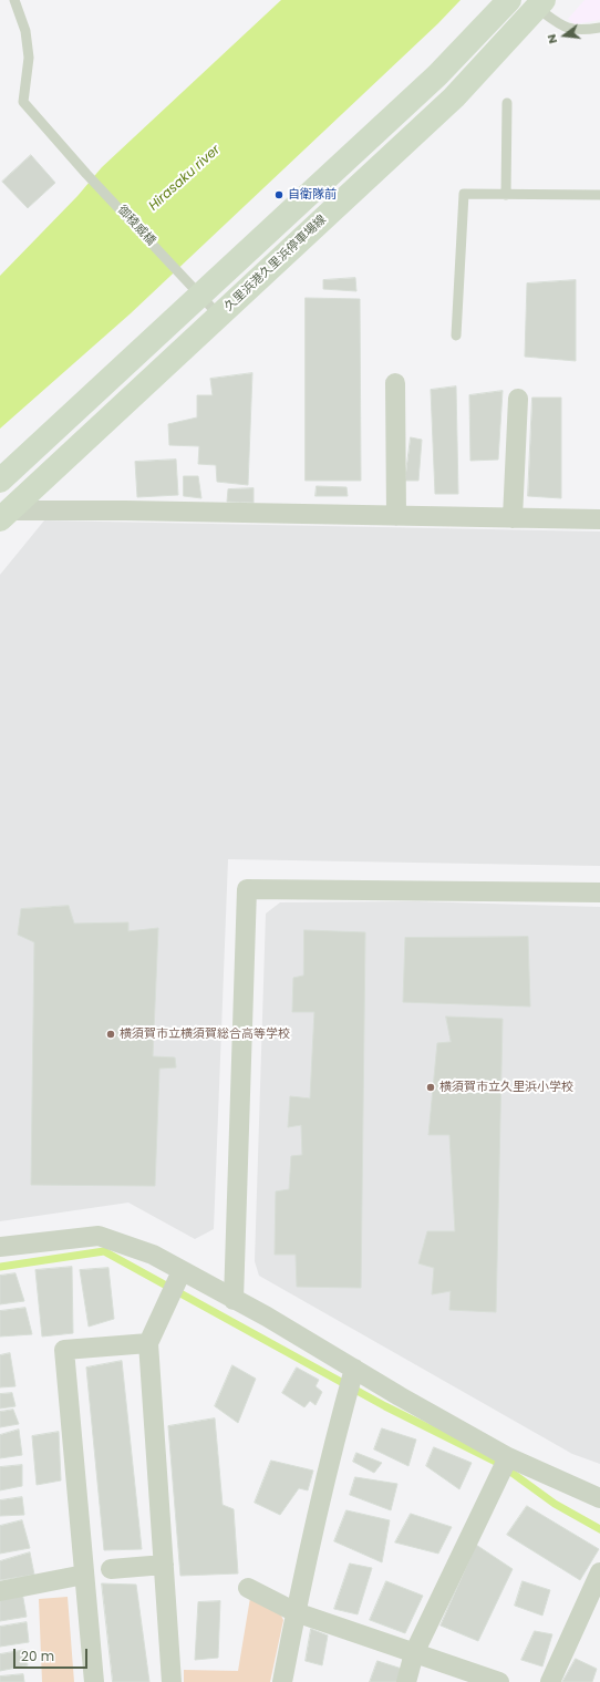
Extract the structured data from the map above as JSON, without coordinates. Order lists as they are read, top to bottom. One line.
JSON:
{"streets":{"main road":["久里浜港久里浜停車場線"],"lane":["御稜威橋"]},"crossings":[["御稜威橋","久里浜港久里浜停車場線"]],"water":["Hirasaku river"],"places":["自衛隊前","横須賀市立横須賀総合高等学校","横須賀市立久里浜小学校"],"scale_bar":"20 m","north":"left"}
